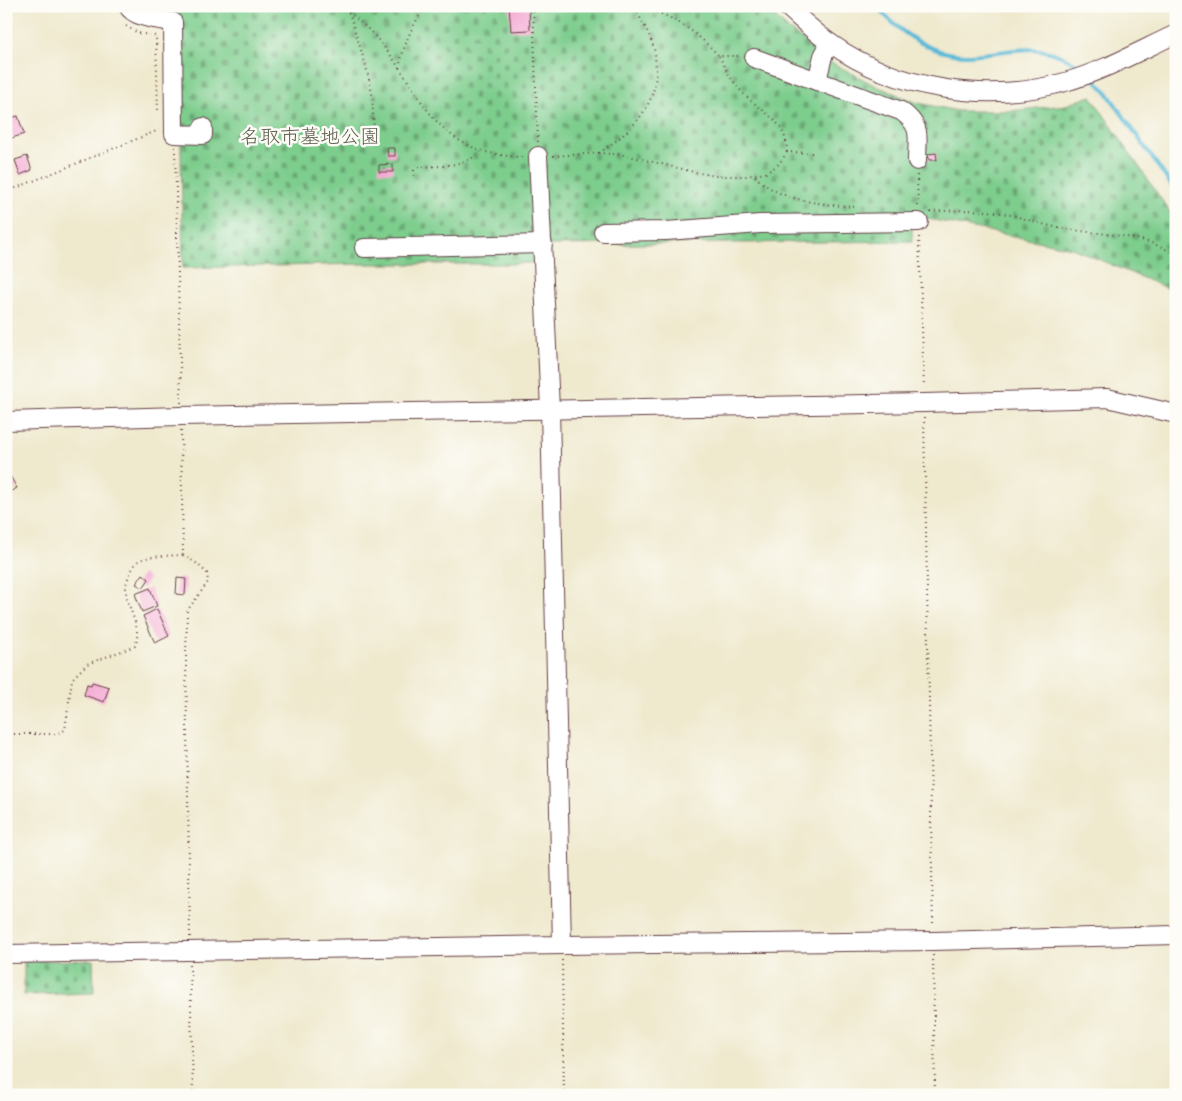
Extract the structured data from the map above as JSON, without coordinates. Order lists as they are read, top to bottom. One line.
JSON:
{"parks":["名取市墓地公園"]}
